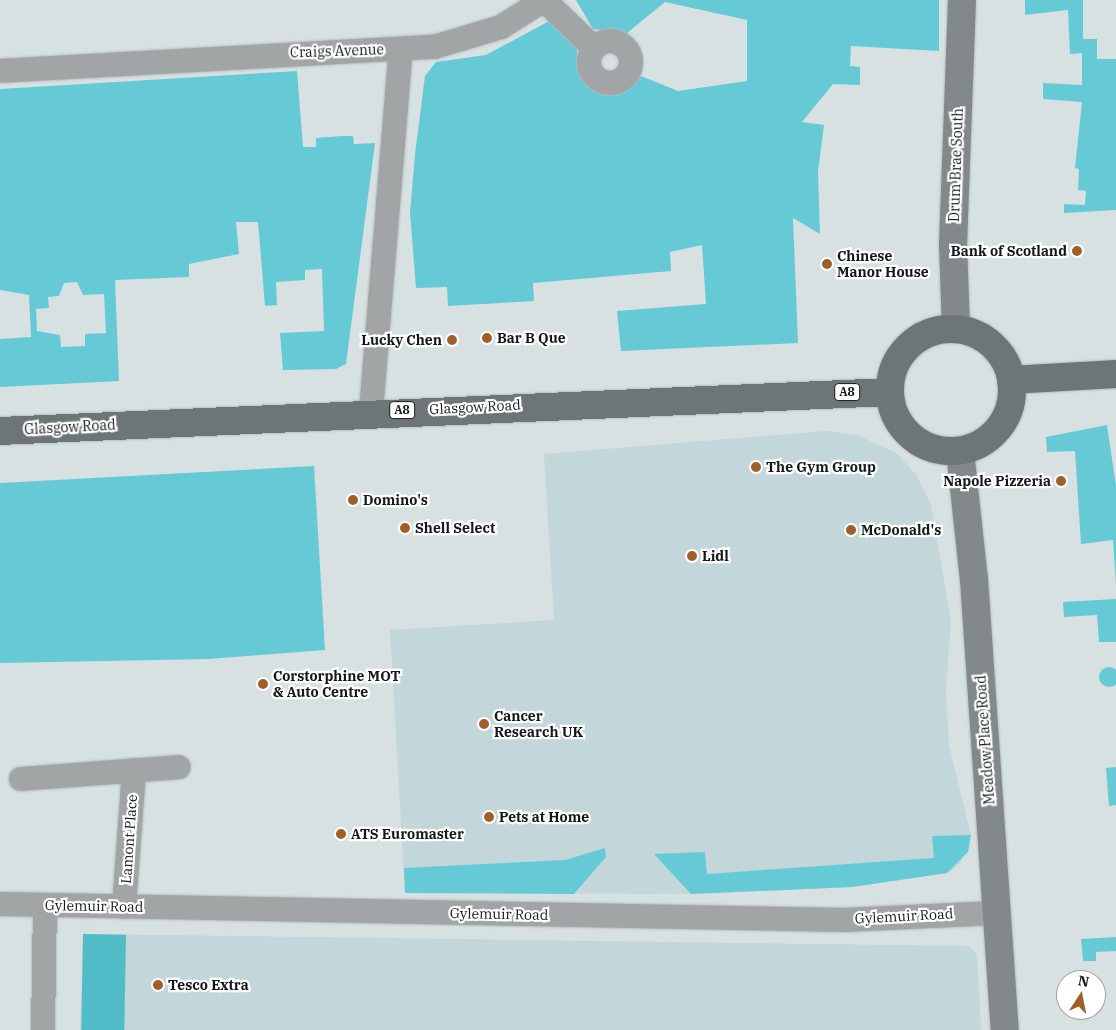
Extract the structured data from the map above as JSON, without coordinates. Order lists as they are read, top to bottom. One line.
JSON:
{"streets":{"main road":["Drum Brae South","A8","Glasgow Road","Meadow Place Road"],"street":["Craigs Avenue","Lamont Place","Gylemuir Road"]},"crossings":[["Craigs Avenue","Glasgow Road"],["Drum Brae South","Glasgow Road"],["Drum Brae South","Meadow Place Road"],["Glasgow Road","Meadow Place Road"],["Meadow Place Road","Gylemuir Road"],["Lamont Place","Gylemuir Road"]],"places":["Bank of Scotland","Chinese Manor House","Bar B Que","Lucky Chen","The Gym Group","Napole Pizzeria","Domino's","Shell Select","McDonald's","Lidl","Corstorphine MOT & Auto Centre","Cancer Research UK","Pets at Home","ATS Euromaster","Tesco Extra"],"north":"top"}
